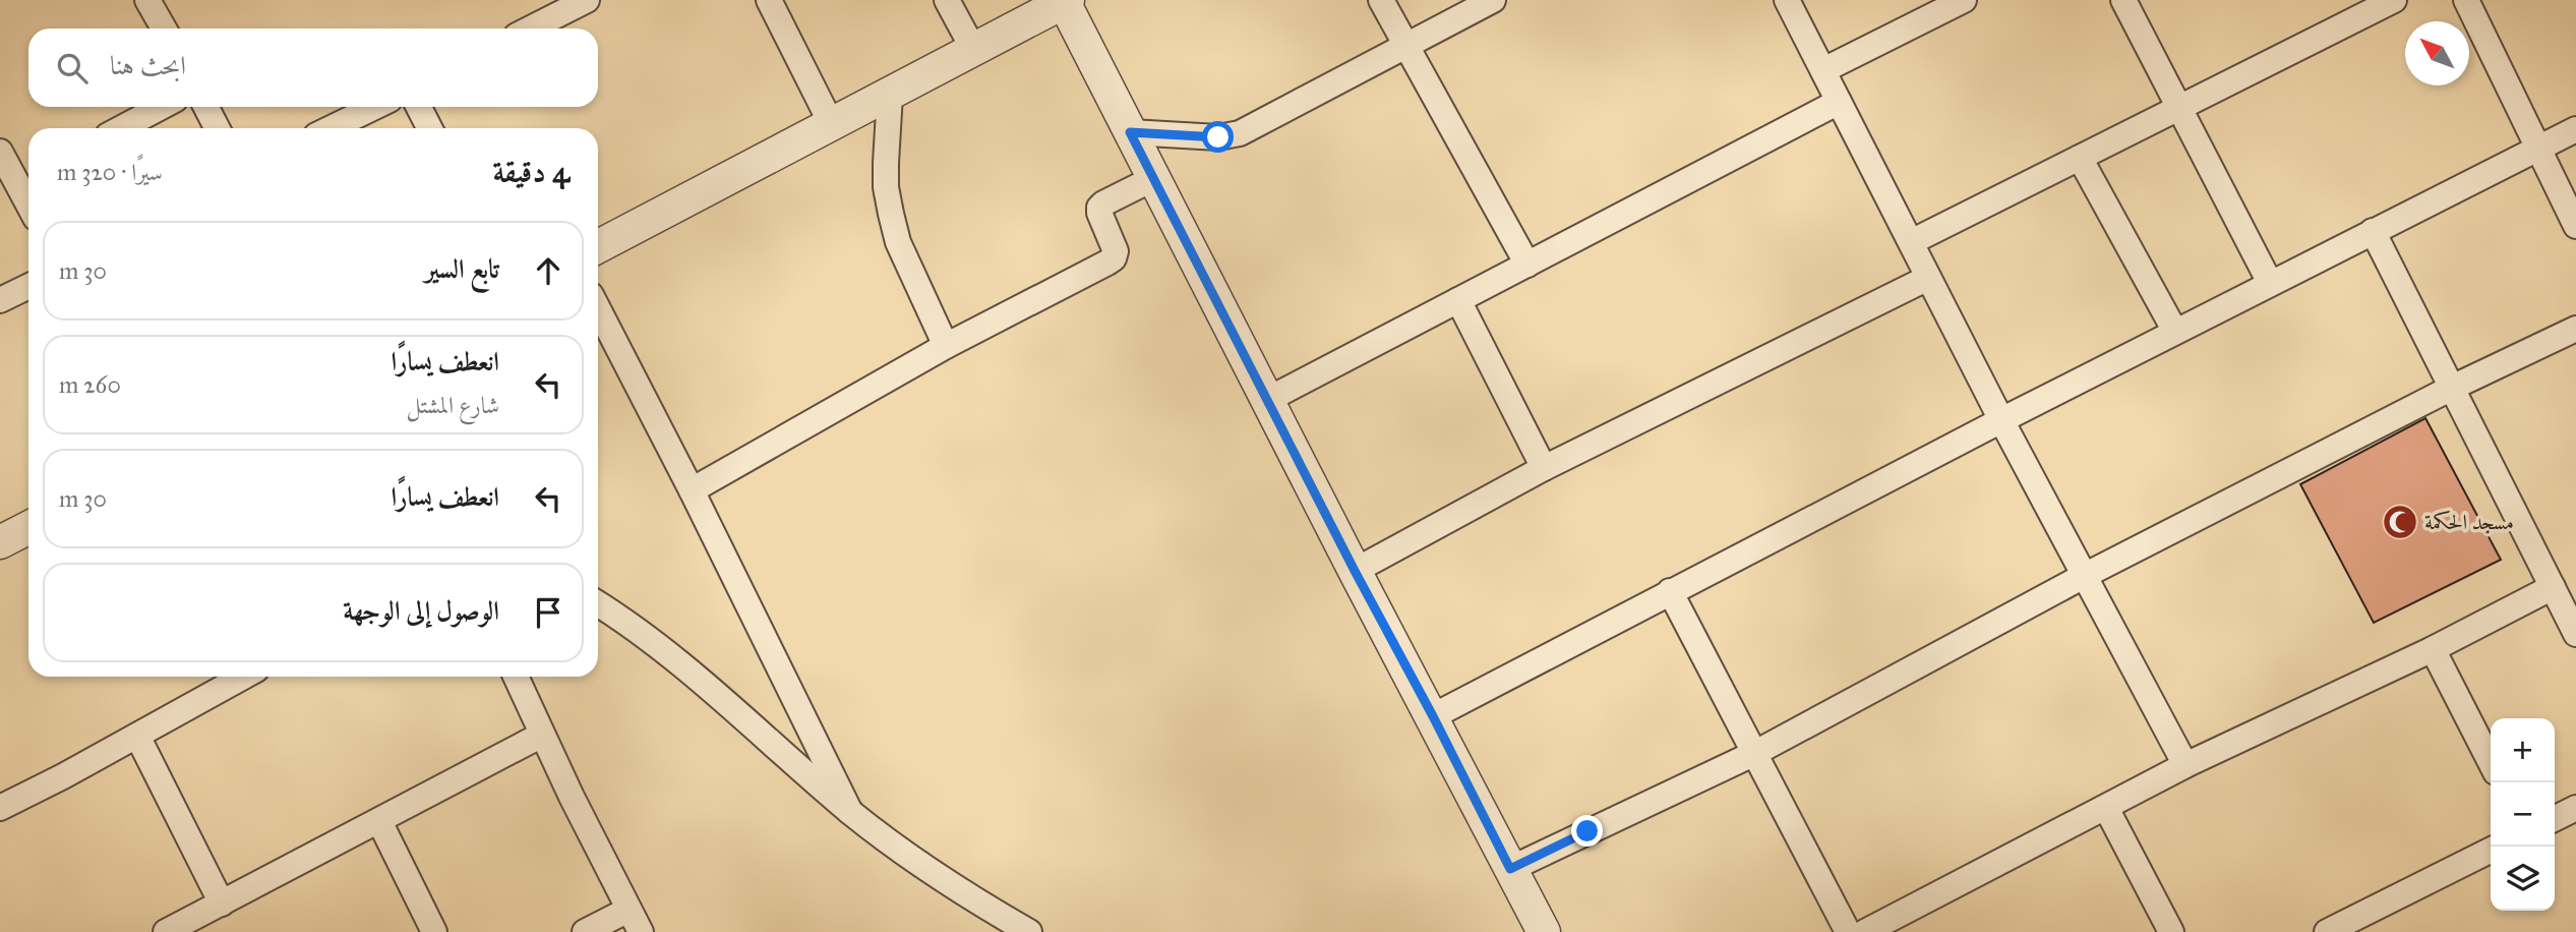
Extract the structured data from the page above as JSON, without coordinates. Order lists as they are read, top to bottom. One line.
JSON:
{"places":{"mosque":["مسجد الحكمة"]},"north":"top left","page":{"search":"ابحث هنا","heading":["4 دقيقة","سيرًا · 320 m"],"list":[["تابع السير","30 m"],["انعطف يسارًا","شارع المشتل","260 m"],["انعطف يسارًا","30 m"],"الوصول إلى الوجهة"],"map_buttons":["+","−"]}}
